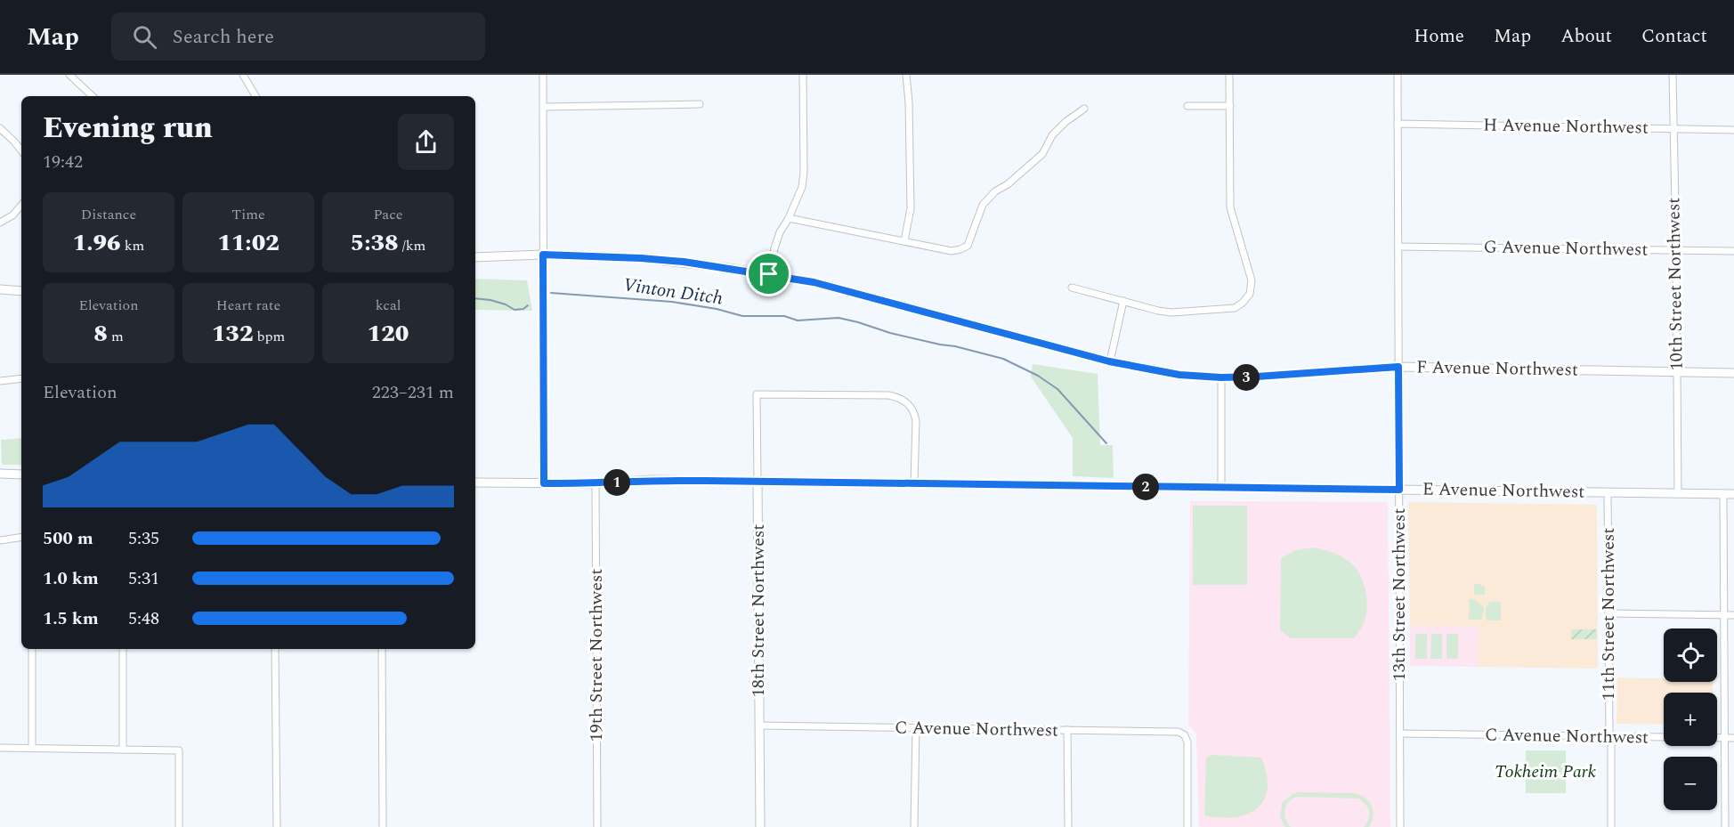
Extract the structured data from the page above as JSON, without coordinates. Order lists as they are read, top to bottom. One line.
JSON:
{"streets":{"street":["H Avenue Northwest","G Avenue Northwest","10th Street Northwest","F Avenue Northwest","E Avenue Northwest","13th Street Northwest","18th Street Northwest","11th Street Northwest","19th Street Northwest","C Avenue Northwest"]},"crossings":[["H Avenue Northwest","10th Street Northwest"],["H Avenue Northwest","13th Street Northwest"],["G Avenue Northwest","10th Street Northwest"],["G Avenue Northwest","13th Street Northwest"],["10th Street Northwest","F Avenue Northwest"],["10th Street Northwest","E Avenue Northwest"],["F Avenue Northwest","13th Street Northwest"],["E Avenue Northwest","13th Street Northwest"],["E Avenue Northwest","18th Street Northwest"],["E Avenue Northwest","11th Street Northwest"],["E Avenue Northwest","19th Street Northwest"],["13th Street Northwest","C Avenue Northwest"],["18th Street Northwest","C Avenue Northwest"],["11th Street Northwest","C Avenue Northwest"]],"water":["Vinton Ditch"],"parks":["Tokheim Park"],"page":{"header":"Map","search":"Search here","nav":["Home","Map","About","Contact"],"heading":["Evening run","19:42"],"stats":[["Distance","1.96 km"],["Time","11:02"],["Pace","5:38 /km"],["Elevation","8 m"],["Heart rate","132 bpm"],["kcal","120"]],"pins":["3","1","2"],"chart":["Elevation","223–231 m"],"list":[{"name":"500 m","note":"5:35"},{"name":"1.0 km","note":"5:31"},{"name":"1.5 km","note":"5:48"}],"map_buttons":["+","−"]}}
